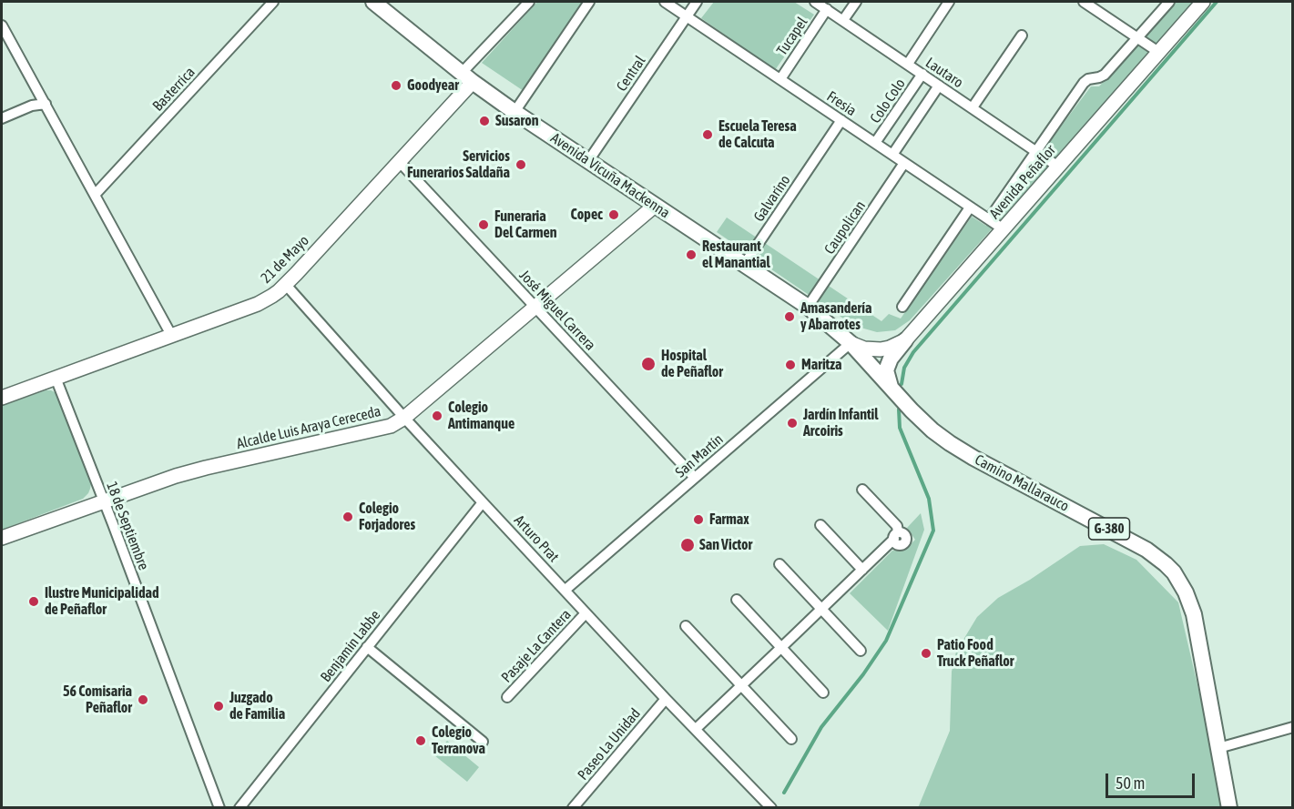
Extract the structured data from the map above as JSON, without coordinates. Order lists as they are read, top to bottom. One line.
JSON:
{"streets":{"main road":["Avenida Vicuña Mackenna","Avenida Peñaflor","21 de Mayo","Alcalde Luis Araya Cereceda","Camino Mallarauco","G-380"],"street":["Tucapel","Lautaro","Central","Basterrica","Colo Colo","Fresia","Galvarino","Caupolican","José Miguel Carrera","San Martín","18 de Septiembre","Arturo Prat","Benjamin Labbe","Pasaje La Cantera","Paseo La Unidad"]},"crossings":[["Tucapel","Lautaro"],["Tucapel","Fresia"],["Lautaro","Colo Colo"],["Lautaro","Avenida Peñaflor"],["Central","Fresia"],["Central","Avenida Vicuña Mackenna"],["Colo Colo","Fresia"],["Fresia","Avenida Peñaflor"],["Fresia","Galvarino"],["Fresia","Caupolican"],["Avenida Vicuña Mackenna","Avenida Peñaflor"],["Avenida Vicuña Mackenna","Galvarino"],["Avenida Vicuña Mackenna","Caupolican"],["Avenida Vicuña Mackenna","21 de Mayo"],["Avenida Vicuña Mackenna","Alcalde Luis Araya Cereceda"],["Avenida Vicuña Mackenna","San Martín"],["Avenida Vicuña Mackenna","Camino Mallarauco"],["Avenida Peñaflor","San Martín"],["Avenida Peñaflor","Camino Mallarauco"],["21 de Mayo","José Miguel Carrera"],["21 de Mayo","18 de Septiembre"],["21 de Mayo","Arturo Prat"],["José Miguel Carrera","Alcalde Luis Araya Cereceda"],["José Miguel Carrera","San Martín"],["Alcalde Luis Araya Cereceda","18 de Septiembre"],["Alcalde Luis Araya Cereceda","Arturo Prat"],["San Martín","Camino Mallarauco"],["San Martín","Arturo Prat"],["Arturo Prat","Benjamin Labbe"],["Arturo Prat","Pasaje La Cantera"],["Arturo Prat","Paseo La Unidad"]],"places":["Goodyear","Susaron","Escuela Teresa de Calcuta","Servicios Funerarios Saldaña","Copec","Funeraria Del Carmen","Restaurant el Manantial","Amasandería y Abarrotes","Hospital de Peñaflor","Maritza","Colegio Antimanque","Jardín Infantil Arcoiris","Colegio Forjadores","Farmax","San Victor","Ilustre Municipalidad de Peñaflor","Patio Food Truck Peñaflor","56 Comisaria Peñaflor","Juzgado de Familia","Colegio Terranova"],"scale_bar":"50 m"}
